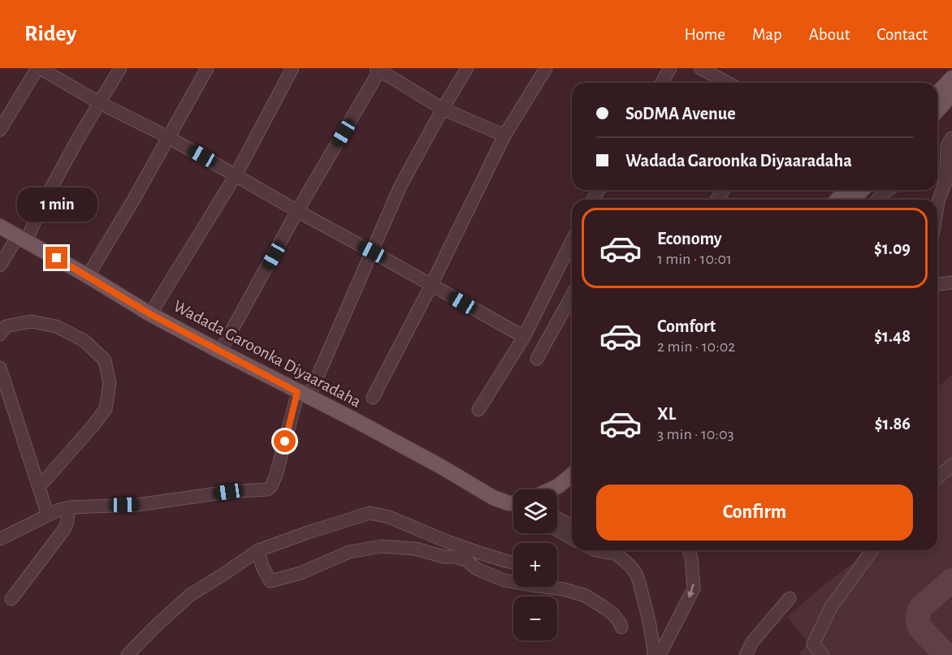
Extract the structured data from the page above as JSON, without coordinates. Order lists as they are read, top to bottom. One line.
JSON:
{"streets":{"main road":["Wadada Garoonka Diyaaradaha"]},"page":{"header":"Ridey","nav":["Home","Map","About","Contact"],"banner":["SoDMA Avenue","Wadada Garoonka Diyaaradaha"],"bubble":"1 min","list":[{"name":"Economy","note":"1 min · 10:01","value":"$1.09"},{"name":"Comfort","note":"2 min · 10:02","value":"$1.48"},{"name":"XL","note":"3 min · 10:03","value":"$1.86"}],"buttons":"Confirm","map_buttons":["+","−"]}}
